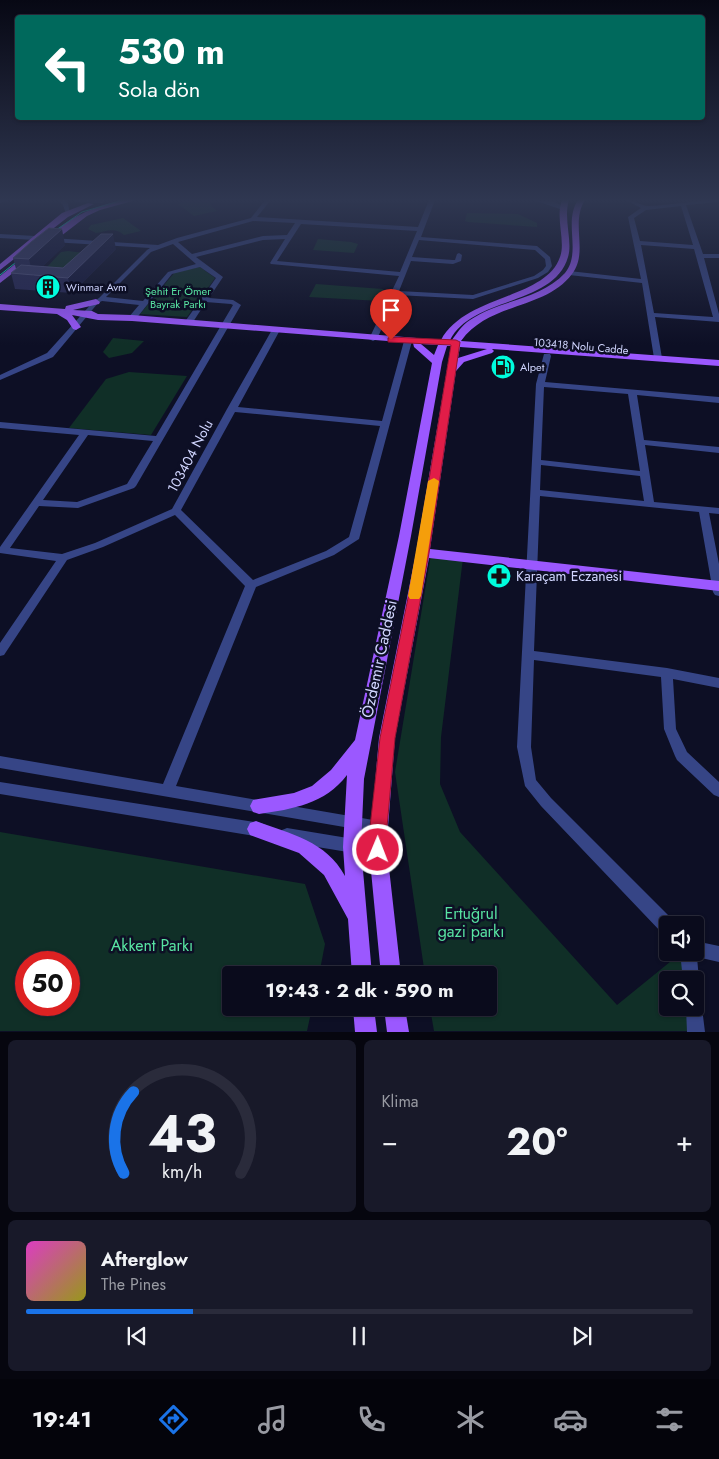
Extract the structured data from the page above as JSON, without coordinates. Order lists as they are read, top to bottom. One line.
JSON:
{"streets":{"main road":["103418 Nolu Cadde","Özdemir Caddesi"],"street":["103404 Nolu"]},"crossings":[["103418 Nolu Cadde","Özdemir Caddesi"]],"parks":["Şehit Er Ömer Bayrak Parkı","Ertuğrul gazi parkı","Akkent Parkı"],"places":{"building":["Winmar Avm"],"fuel station":["Alpet"],"pharmacy":["Karaçam Eczanesi"]},"page":{"turn":["530 m","Sola dön"],"limit":"50","trip":"19:43 · 2 dk · 590 m","tile":"Klima","heat":["−","20°","+"],"song":["Afterglow","The Pines"],"tabs":"19:41","gauge":["43","km/h"]}}
